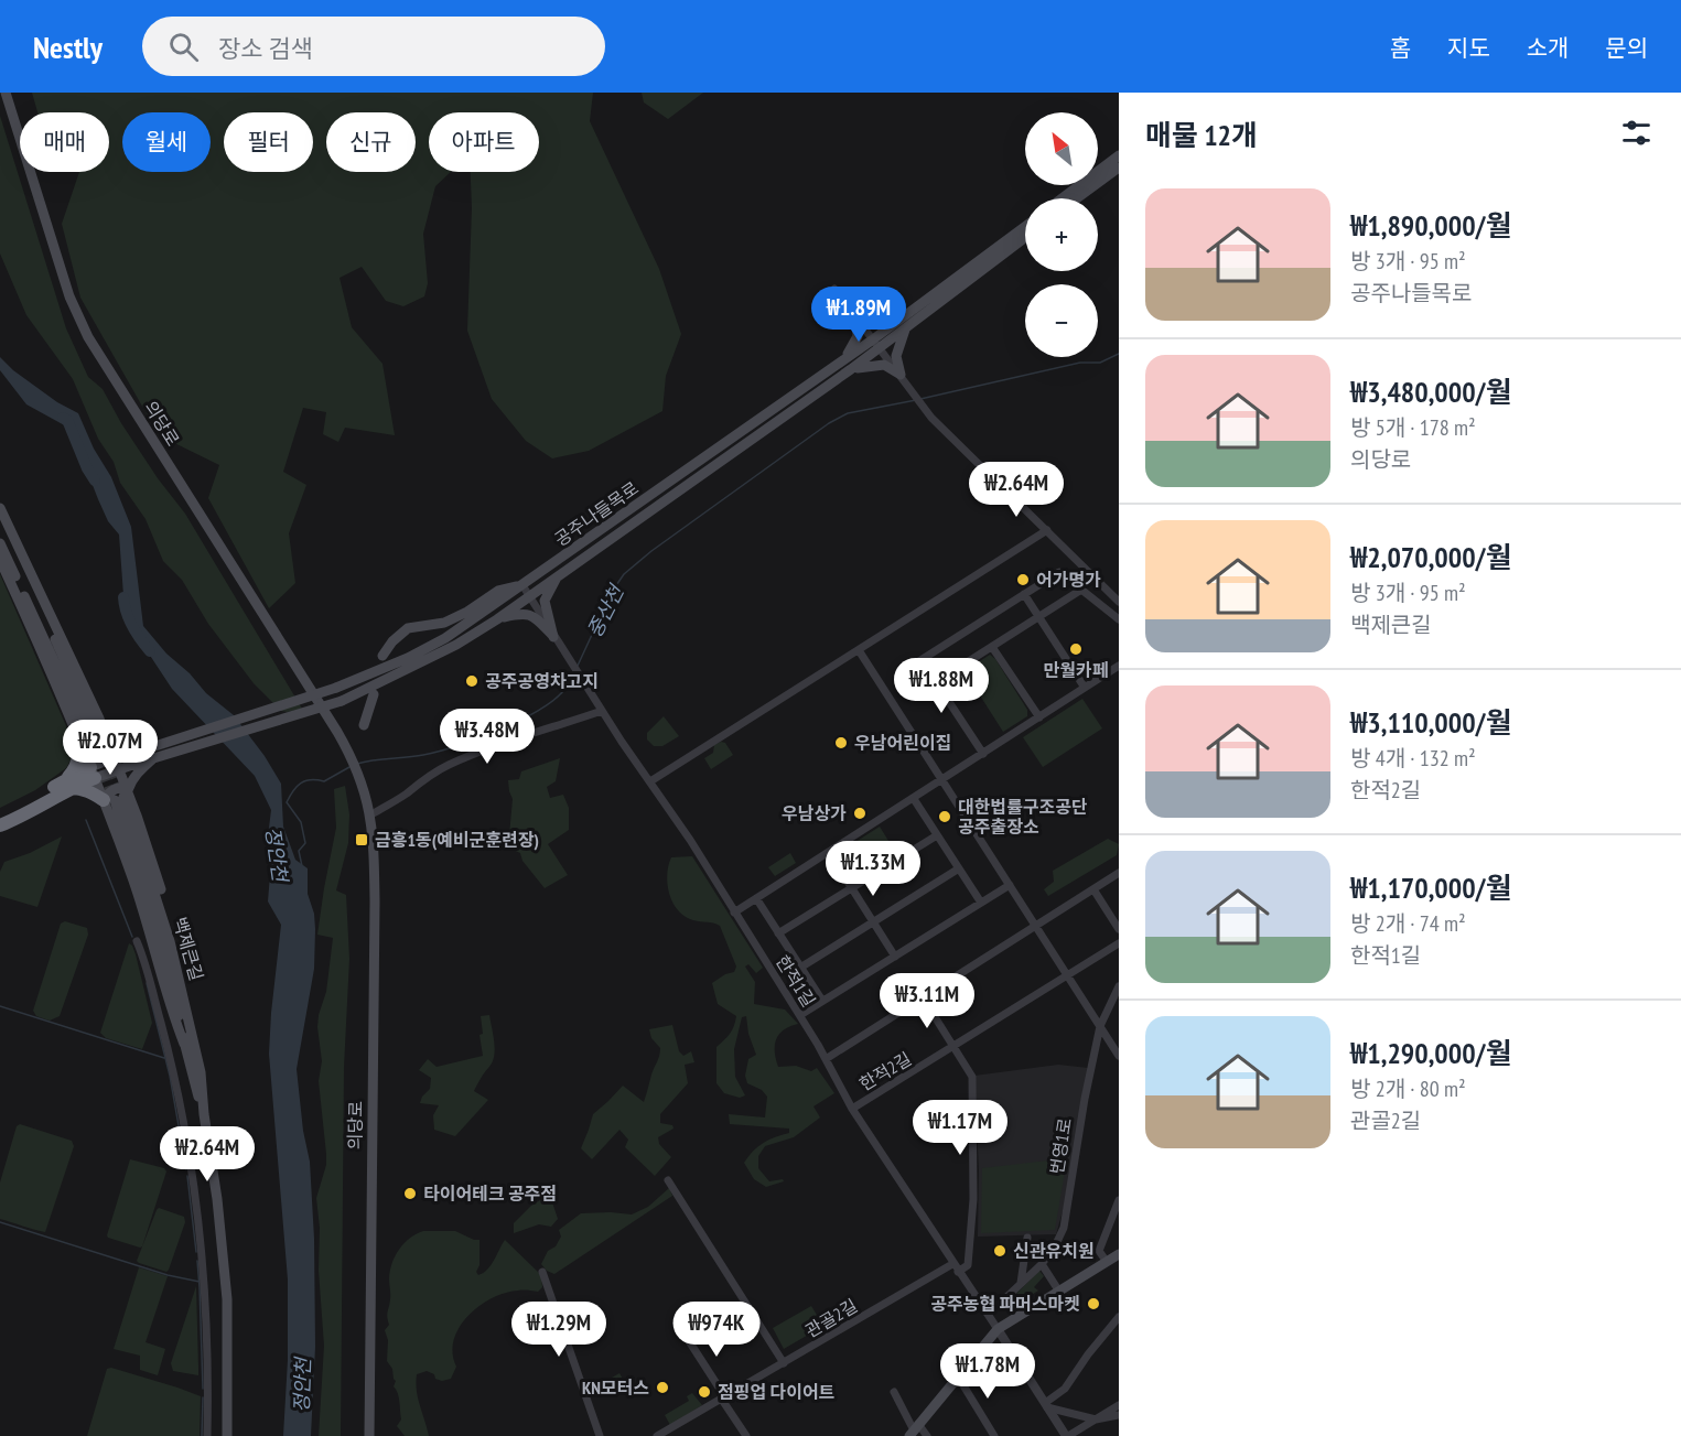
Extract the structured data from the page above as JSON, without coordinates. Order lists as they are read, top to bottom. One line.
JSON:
{"streets":{"main road":["의당로","공주나들목로","백제큰길"],"street":["한적1길","한적2길","번영1로","관골2길"]},"crossings":[["공주나들목로","한적1길"],["한적1길","한적2길"],["한적1길","관골2길"]],"water":["중산천","정안천"],"places":{"other":["어가명가","만월카페","공주공영차고지","우남어린이집","우남상가","대한법률구조공단 공주출장소","타이어테크 공주점","신관유치원","공주농협 파머스마켓","KN모터스","점핑업 다이어트"],"transit":["금흥1동(예비군훈련장)"]},"north":"top left","page":{"header":"Nestly","search":"장소 검색","nav":["홈","지도","소개","문의"],"heading":"매물 12개","map_buttons":["+","−"],"chip":["매매","월세","필터","신규","아파트"],"list":[{"name":"₩1,890,000/월","note":"방 3개 · 95 m² · 공주나들목로"},{"name":"₩3,480,000/월","note":"방 5개 · 178 m² · 의당로"},{"name":"₩2,070,000/월","note":"방 3개 · 95 m² · 백제큰길"},{"name":"₩3,110,000/월","note":"방 4개 · 132 m² · 한적2길"},{"name":"₩1,170,000/월","note":"방 2개 · 74 m² · 한적1길"},{"name":"₩1,290,000/월","note":"방 2개 · 80 m² · 관골2길"}],"price":["₩1.89M","₩2.64M","₩1.88M","₩3.48M","₩2.07M","₩1.33M","₩3.11M","₩1.17M","₩2.64M","₩1.29M","₩974K","₩1.78M"]}}
